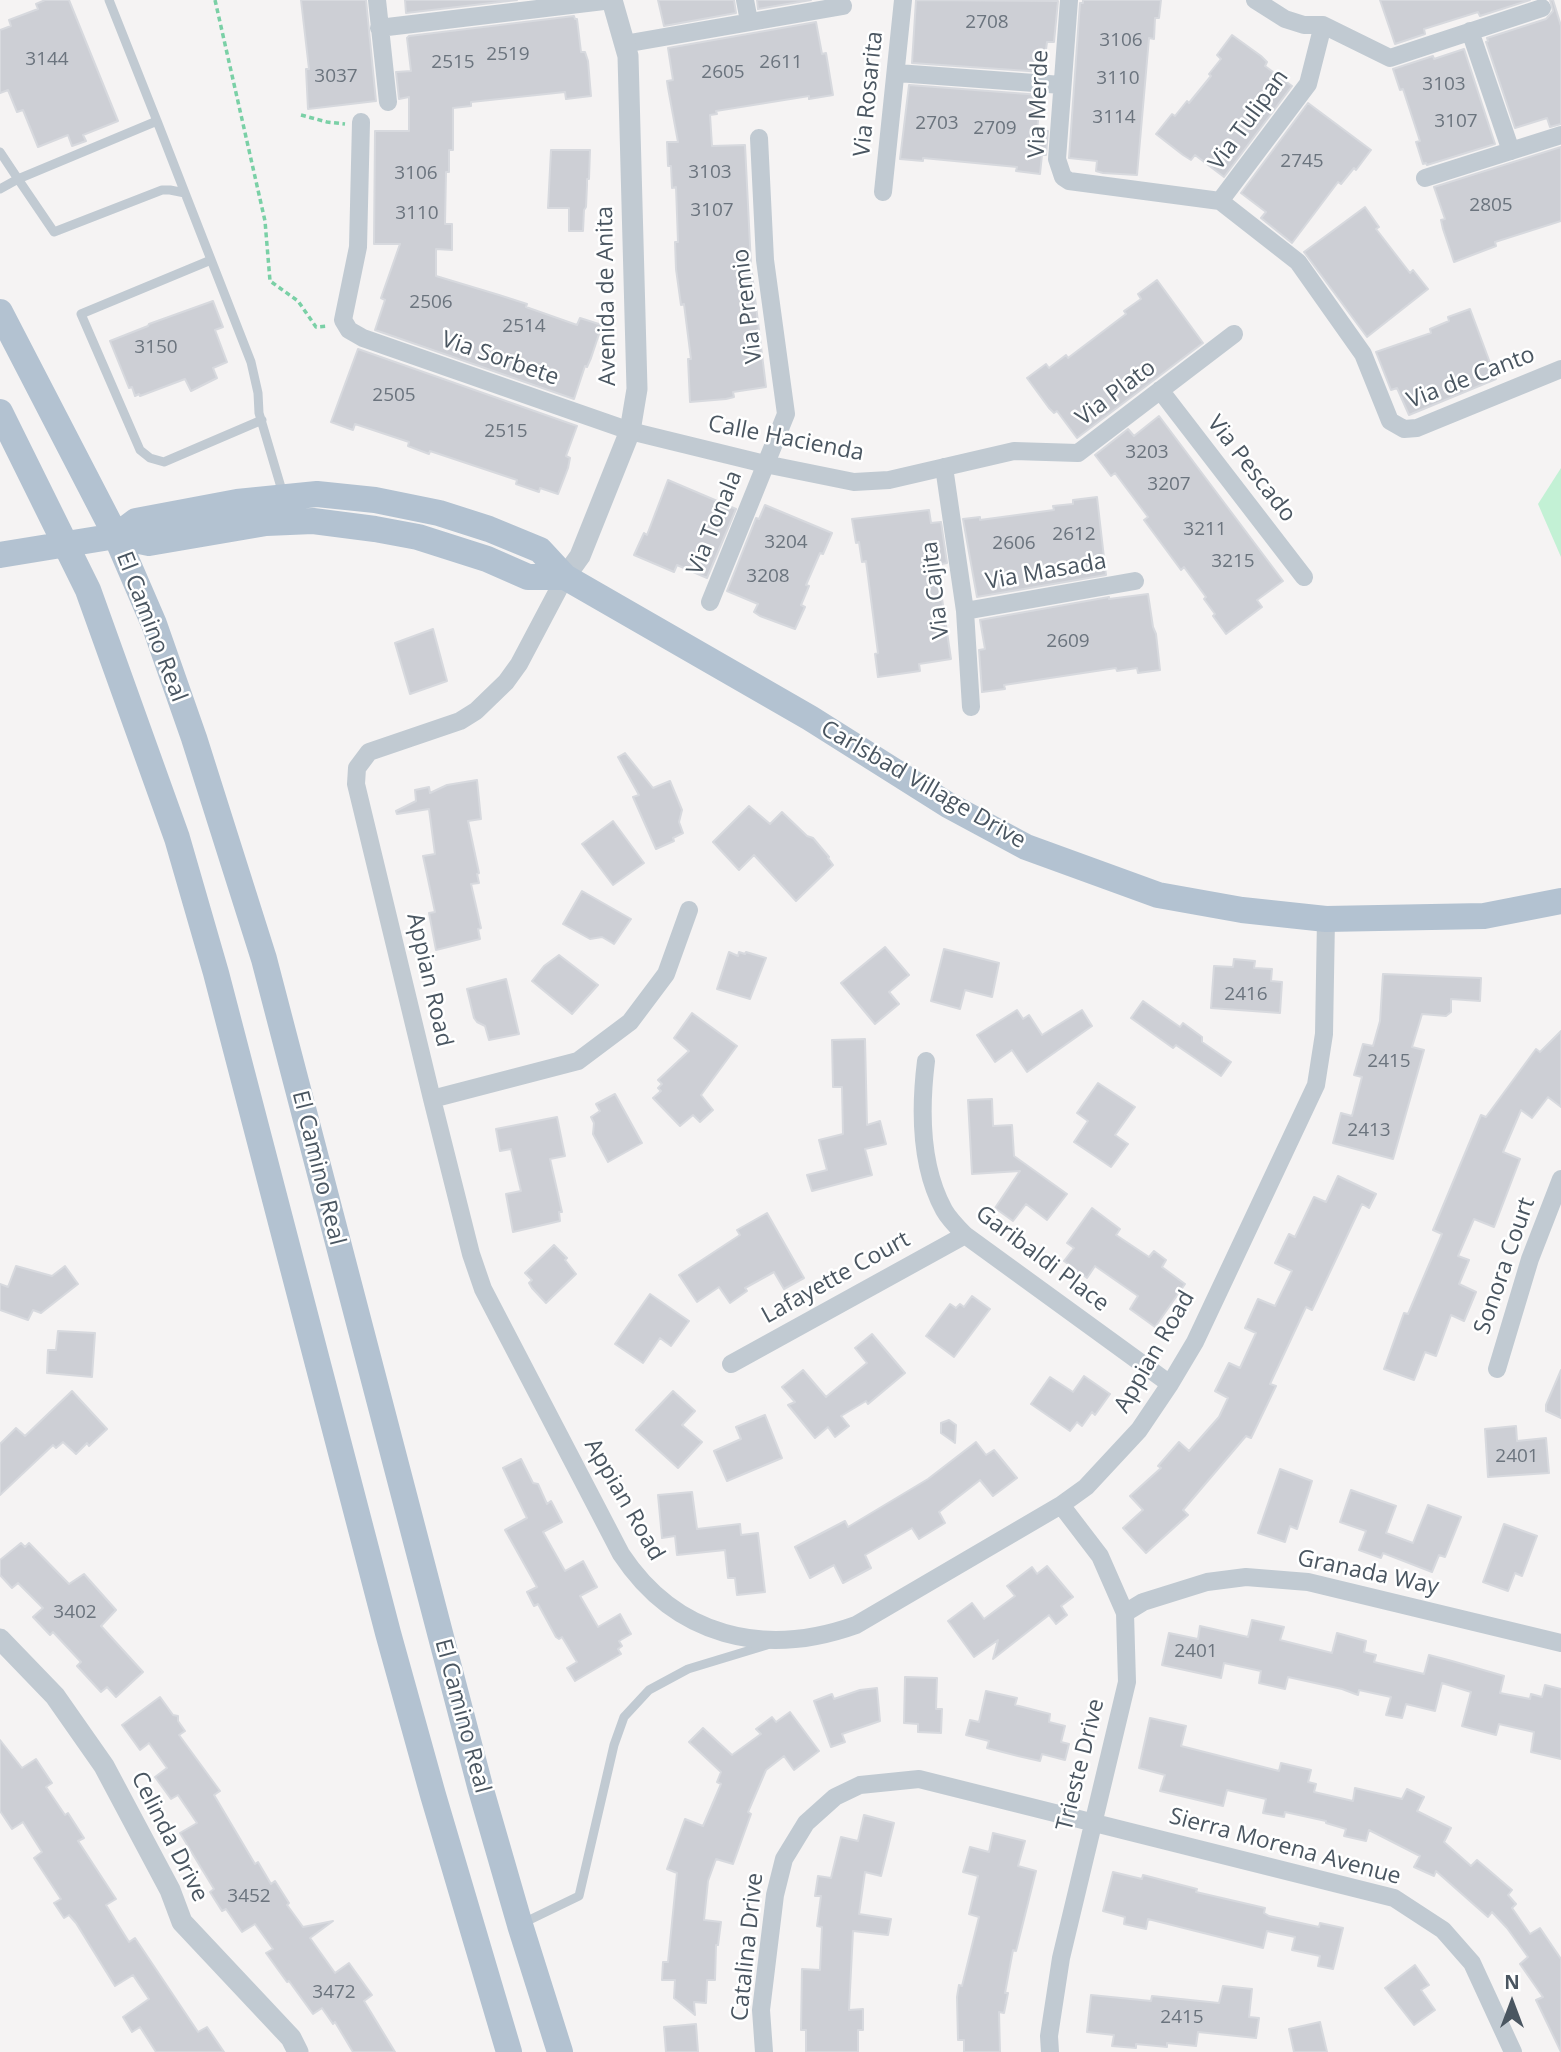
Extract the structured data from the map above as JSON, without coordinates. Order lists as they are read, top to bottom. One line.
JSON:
{"streets":{"main road":["El Camino Real","Carlsbad Village Drive"],"street":["Via Rosarita","Via Merde","Via Tulipan","Avenida de Anita","Via Premio","Via Sorbete","Via de Canto","Via Plato","Calle Hacienda","Via Pescado","Via Tonala","Via Masada","Via Cajita","Appian Road","Garibaldi Place","Sonora Court","Lafayette Court","Granada Way","Trieste Drive","Celinda Drive","Sierra Morena Avenue","Catalina Drive"]},"crossings":[["Via Merde","Via Tulipan"],["Via Merde","Via de Canto"],["Via Tulipan","Via de Canto"],["Avenida de Anita","Via Sorbete"],["Avenida de Anita","Calle Hacienda"],["Avenida de Anita","Carlsbad Village Drive"],["Avenida de Anita","Appian Road"],["Via Premio","Calle Hacienda"],["Via Premio","Via Tonala"],["Via Sorbete","Calle Hacienda"],["Via Plato","Calle Hacienda"],["Via Plato","Via Pescado"],["Calle Hacienda","Via Tonala"],["Calle Hacienda","Via Cajita"],["Via Masada","Via Cajita"],["El Camino Real","Carlsbad Village Drive"],["Carlsbad Village Drive","Appian Road"],["Appian Road","Garibaldi Place"],["Appian Road","Trieste Drive"],["Garibaldi Place","Lafayette Court"],["Granada Way","Trieste Drive"],["Trieste Drive","Sierra Morena Avenue"],["Trieste Drive","Catalina Drive"],["Sierra Morena Avenue","Catalina Drive"]],"house_numbers":["2708","3106","2519","3144","2515","2611","2605","3037","3110","3103","3114","3107","2703","2709","2745","3103","3106","2805","3107","3110","2506","2514","3150","2505","2515","3203","3207","3211","2612","3204","2606","3215","3208","2609","2416","2415","2413","2401","3402","2401","3452","3472","2415"],"north":"top"}
